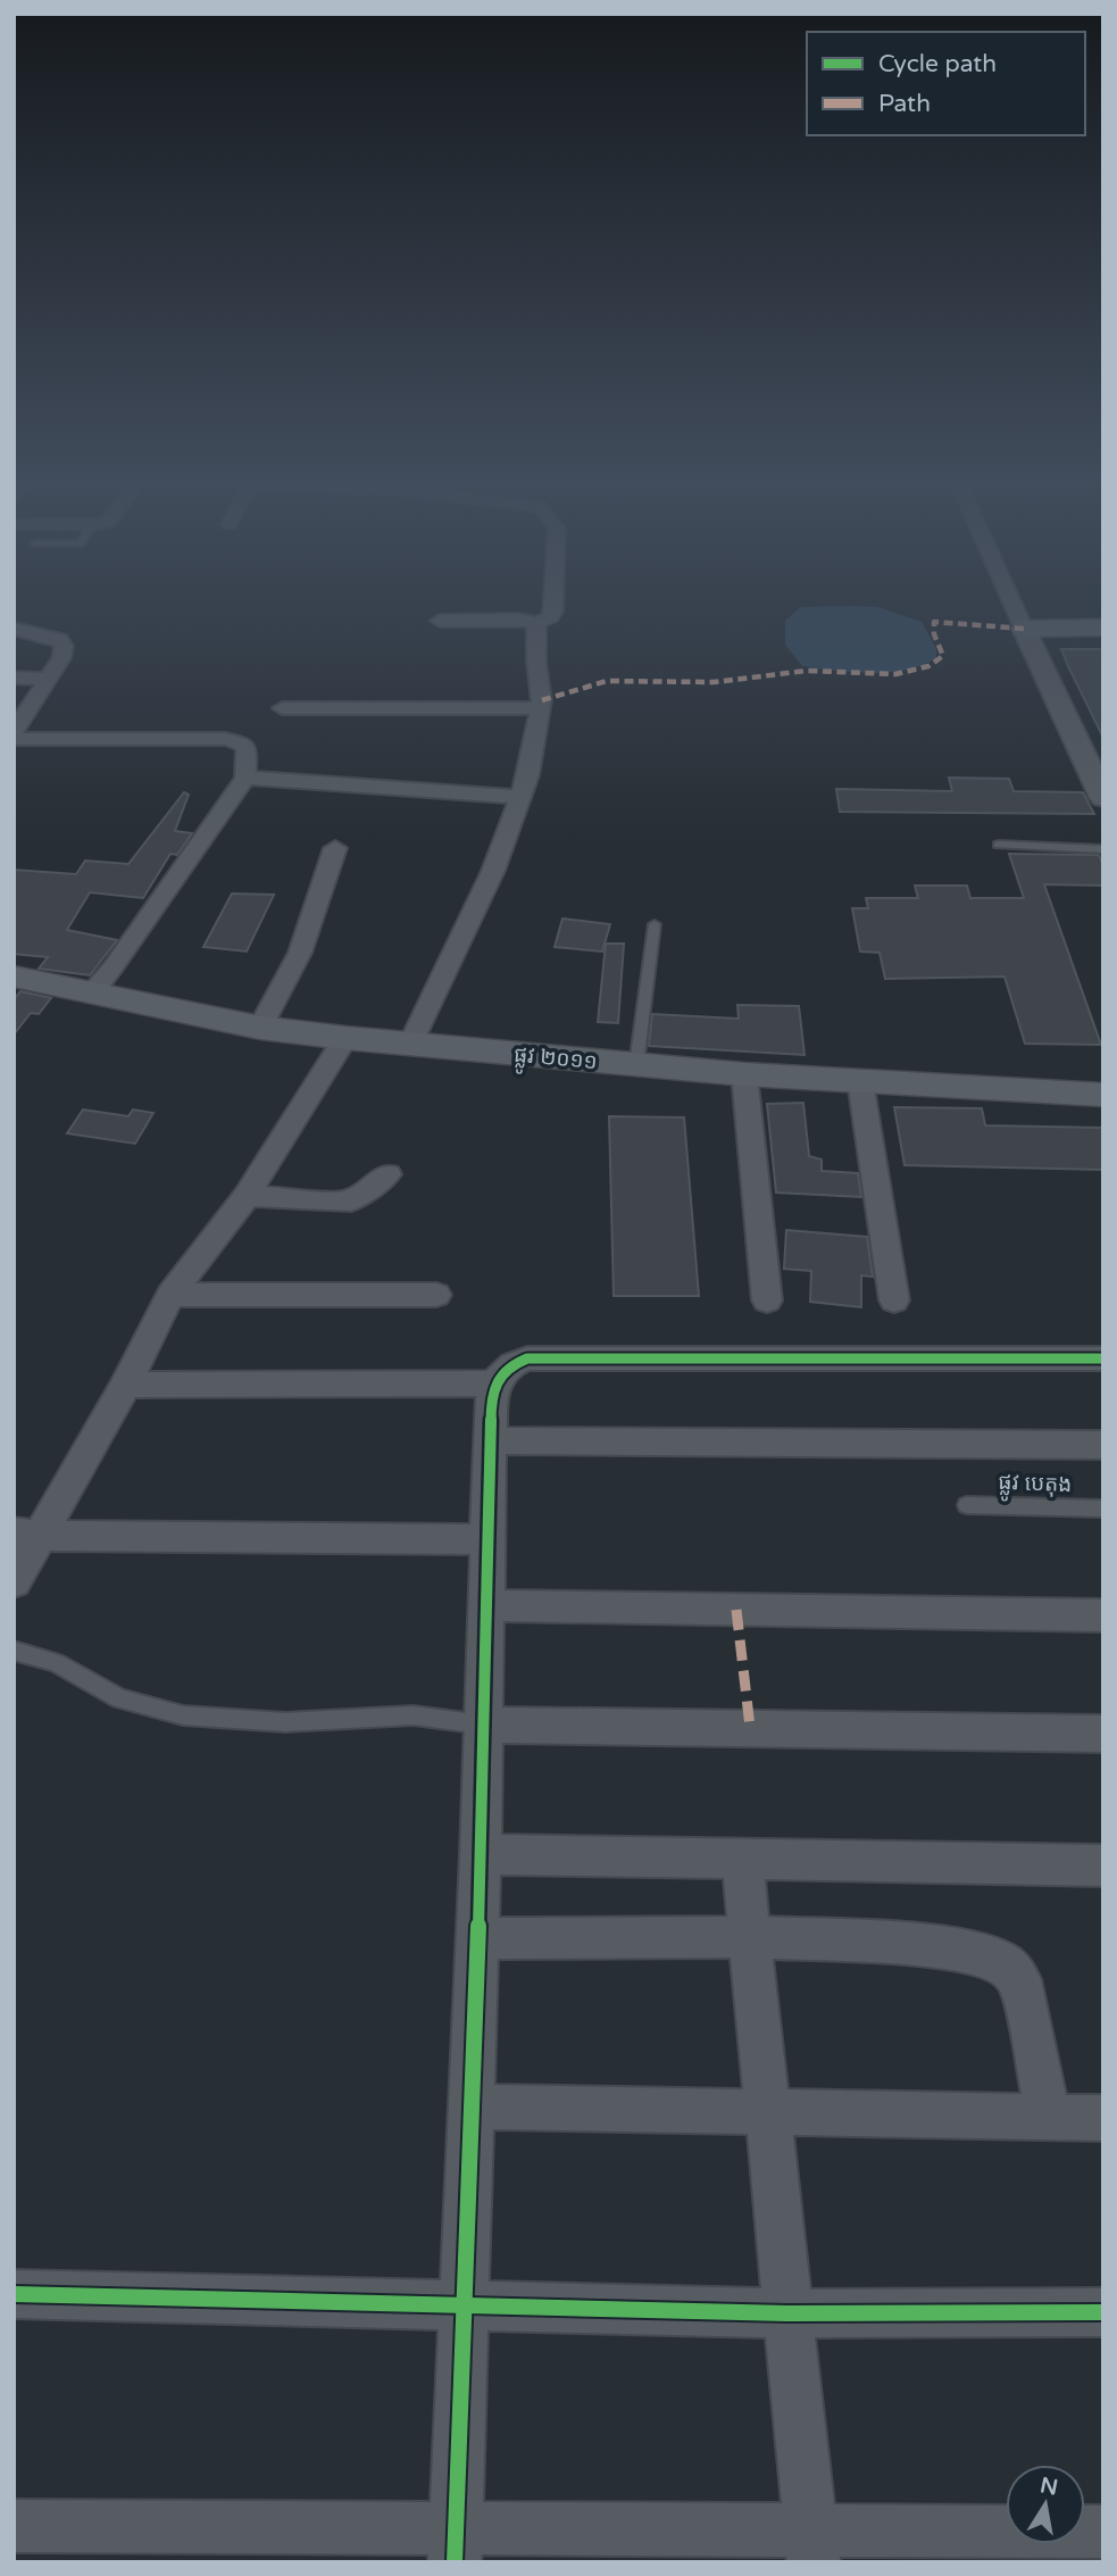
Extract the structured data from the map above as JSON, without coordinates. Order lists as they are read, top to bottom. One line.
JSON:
{"streets":{"main road":["ផ្លូវ ២០១១"],"lane":["ផ្លូវ បេតុង"]},"legend":["Cycle path","Path"],"north":"top"}
